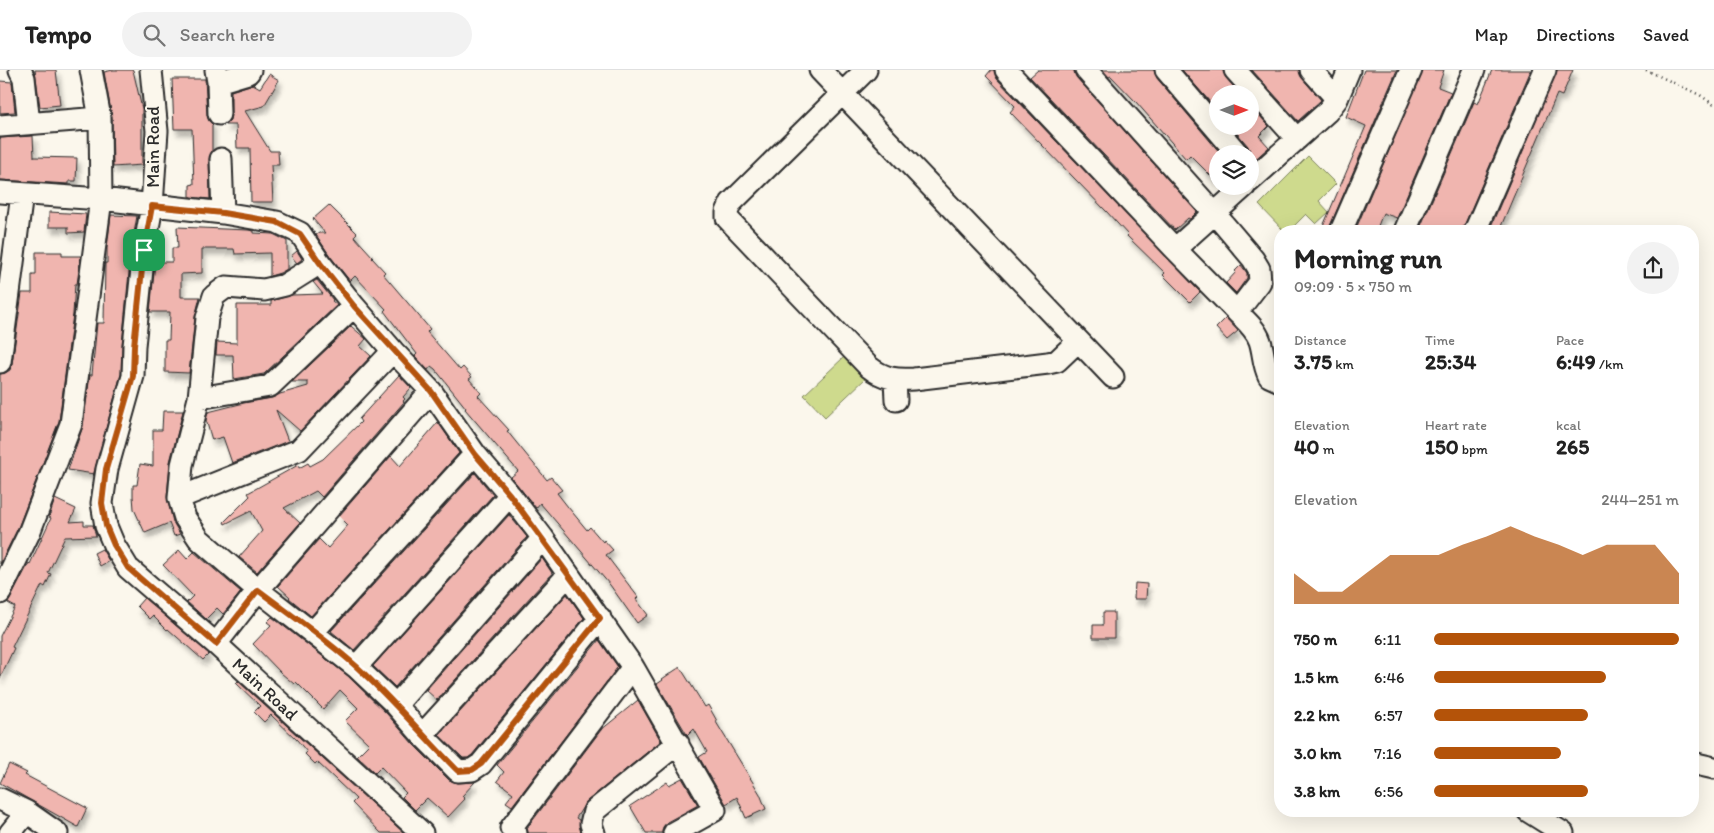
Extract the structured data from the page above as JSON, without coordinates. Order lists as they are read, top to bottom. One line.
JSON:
{"streets":{"street":["Main Road"]},"north":"right","page":{"header":"Tempo","search":"Search here","nav":["Map","Directions","Saved"],"heading":["Morning run","09:09 · 5 × 750 m"],"stats":[["Distance","3.75 km"],["Time","25:34"],["Pace","6:49 /km"],["Elevation","40 m"],["Heart rate","150 bpm"],["kcal","265"]],"chart":["Elevation","244–251 m"],"list":[{"name":"750 m","note":"6:11"},{"name":"1.5 km","note":"6:46"},{"name":"2.2 km","note":"6:57"},{"name":"3.0 km","note":"7:16"},{"name":"3.8 km","note":"6:56"}]}}
